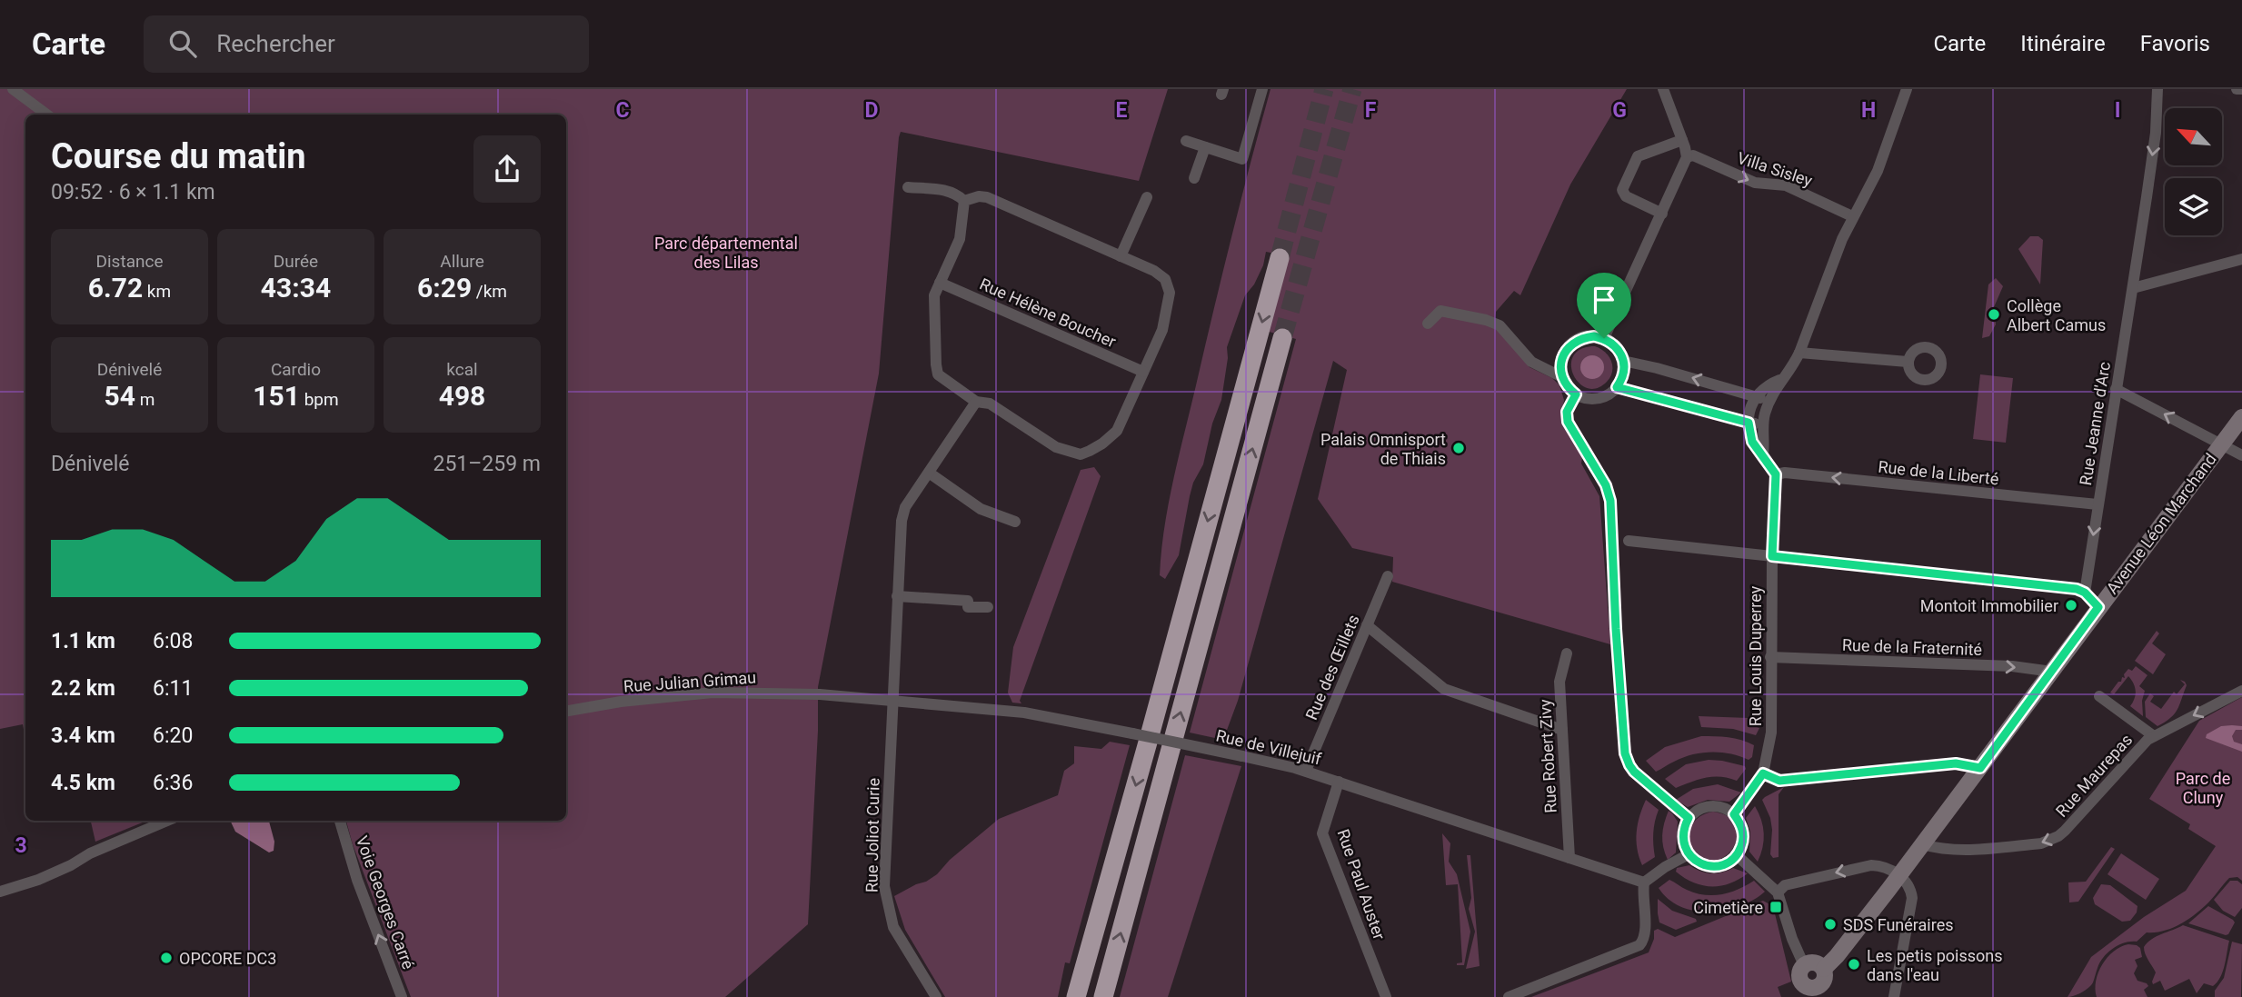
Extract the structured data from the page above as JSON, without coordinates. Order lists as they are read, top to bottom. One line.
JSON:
{"streets":{"main road":["Avenue Léon Marchand"],"street":["Villa Sisley","Rue Hélène Boucher","Rue Jeanne d'Arc","Rue de la Liberté","Rue de la Fraternité","Rue Louis Duperrey","Rue des Œillets","Rue Julian Grimau","Rue de Villejuif","Rue Robert Zivy","Rue Maurepas","Rue Joliot Curie","Rue Paul Auster","Voie Georges Carré"]},"crossings":[["Rue Jeanne d'Arc","Rue de la Liberté"],["Rue de la Liberté","Rue Louis Duperrey"],["Avenue Léon Marchand","Rue de la Fraternité"],["Avenue Léon Marchand","Rue Maurepas"],["Rue de la Fraternité","Rue Louis Duperrey"],["Rue des Œillets","Rue de Villejuif"],["Rue Julian Grimau","Rue de Villejuif"],["Rue de Villejuif","Rue Robert Zivy"],["Rue de Villejuif","Rue Joliot Curie"],["Rue de Villejuif","Rue Paul Auster"]],"one_way":["Villa Sisley","Rue Jeanne d'Arc","Rue Maurepas","Voie Georges Carré"],"parks":["Parc départemental des Lilas","Parc de Cluny"],"places":{"other":["Collège Albert Camus","Palais Omnisport de Thiais","Montoit Immobilier","SDS Funéraires","OPCORE DC3","Les petis poissons dans l'eau"],"transit":["Cimetière"]},"north":"top left","page":{"header":"Carte","search":"Rechercher","nav":["Carte","Itinéraire","Favoris"],"heading":["Course du matin","09:52 · 6 × 1.1 km"],"stats":[["Distance","6.72 km"],["Durée","43:34"],["Allure","6:29 /km"],["Dénivelé","54 m"],["Cardio","151 bpm"],["kcal","498"]],"chart":["Dénivelé","251–259 m"],"list":[{"name":"1.1 km","note":"6:08"},{"name":"2.2 km","note":"6:11"},{"name":"3.4 km","note":"6:20"},{"name":"4.5 km","note":"6:36"}]},"grid":{"columns":["C","D","E","F","G","H","I"],"rows":["3"]}}
